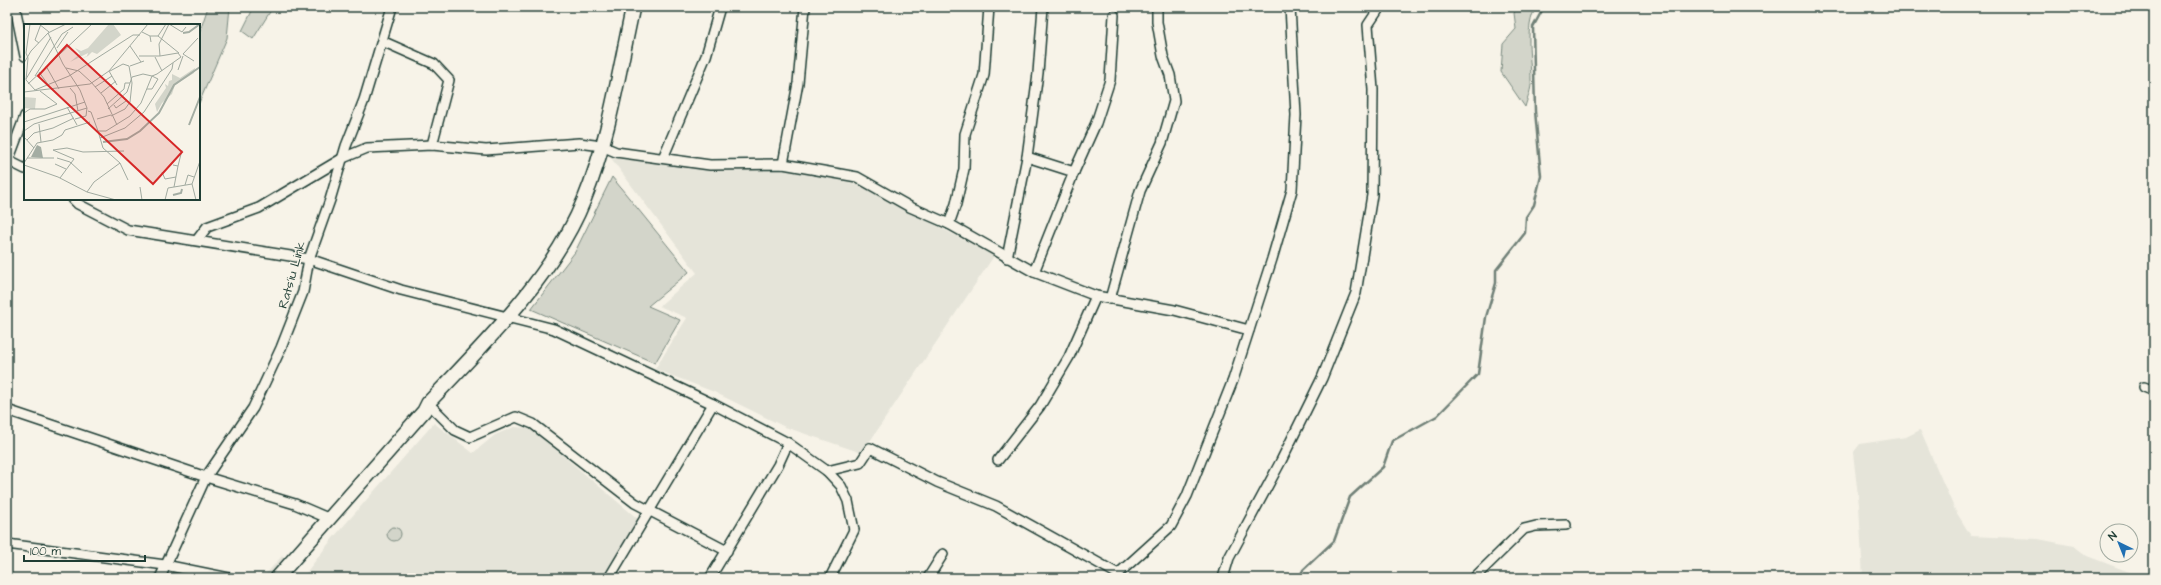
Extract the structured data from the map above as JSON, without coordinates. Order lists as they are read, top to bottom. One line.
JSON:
{"streets":{"street":["Rats'iu Link"]},"scale_bar":"100 m","north":"top left"}
